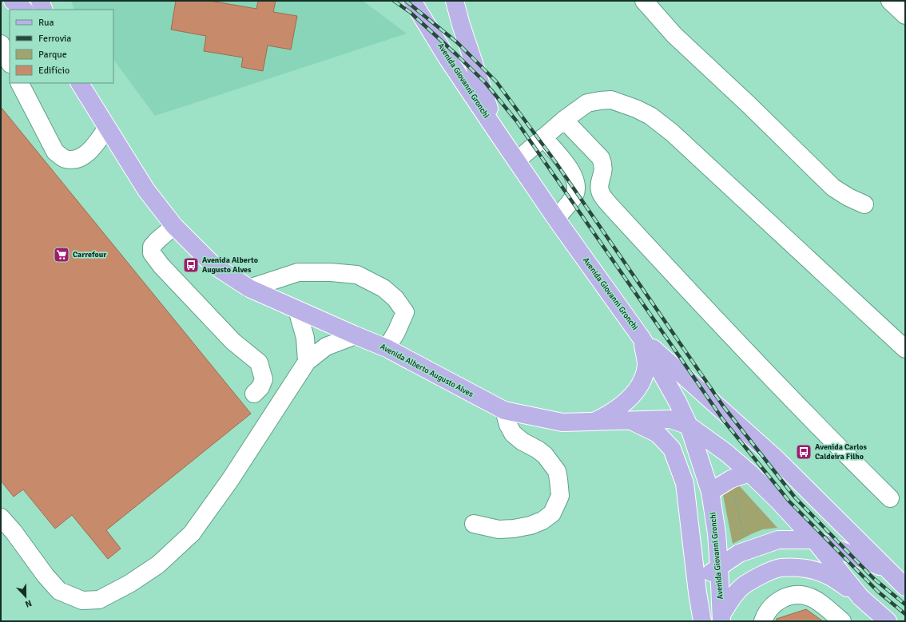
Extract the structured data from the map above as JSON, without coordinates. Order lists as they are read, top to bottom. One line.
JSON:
{"streets":{"main road":["Avenida Giovanni Gronchi","Avenida Alberto Augusto Alves"]},"crossings":[["Avenida Giovanni Gronchi","Avenida Alberto Augusto Alves"]],"places":{"supermarket":["Carrefour"],"bus stop":["Avenida Alberto Augusto Alves","Avenida Carlos Caldeira Filho"]},"legend":["Rua","Ferrovia","Parque","Edifício"],"north":"bottom"}
